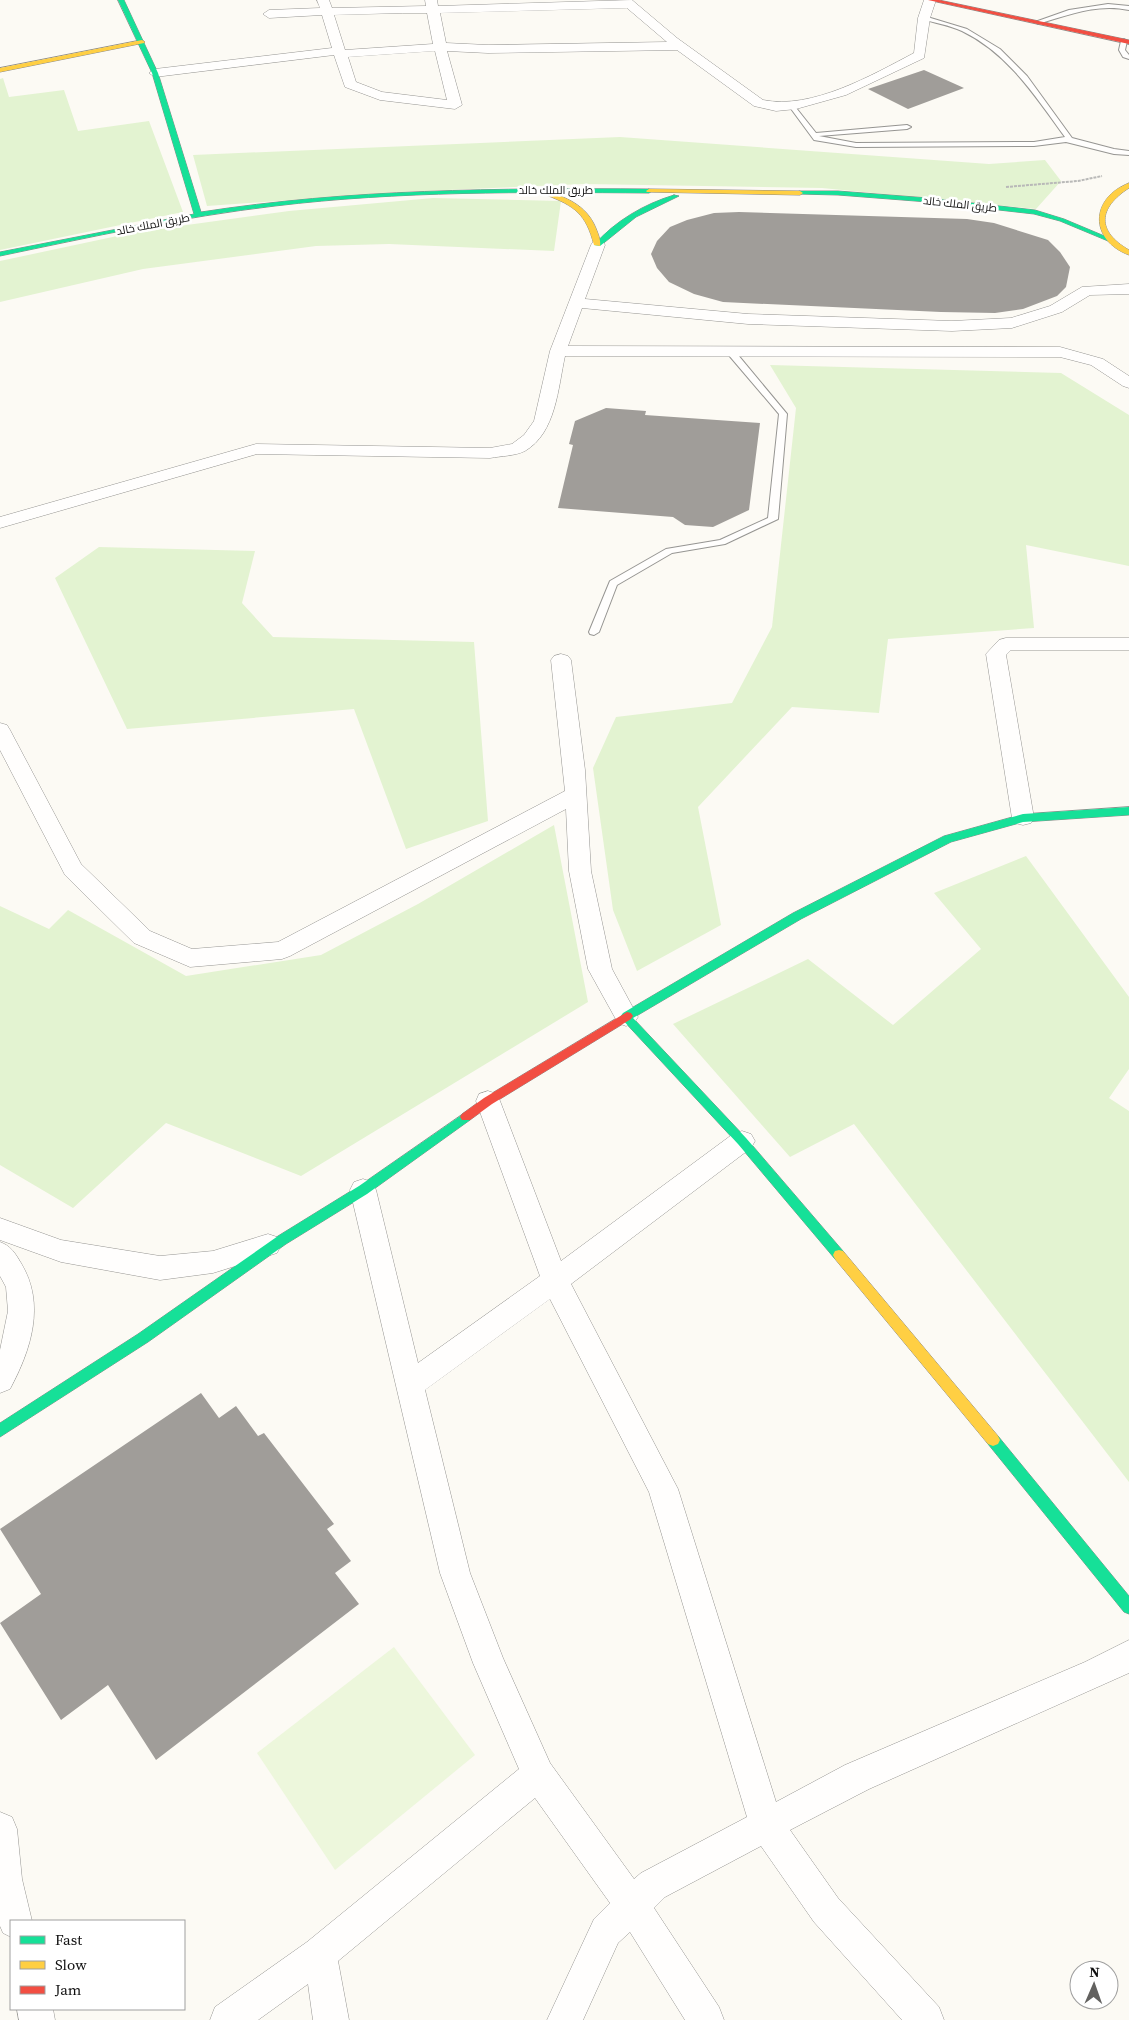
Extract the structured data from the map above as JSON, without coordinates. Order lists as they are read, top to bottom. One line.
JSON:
{"streets":{"street":["طريق الملك خالد"]},"legend":["Fast","Slow","Jam"],"north":"top"}
